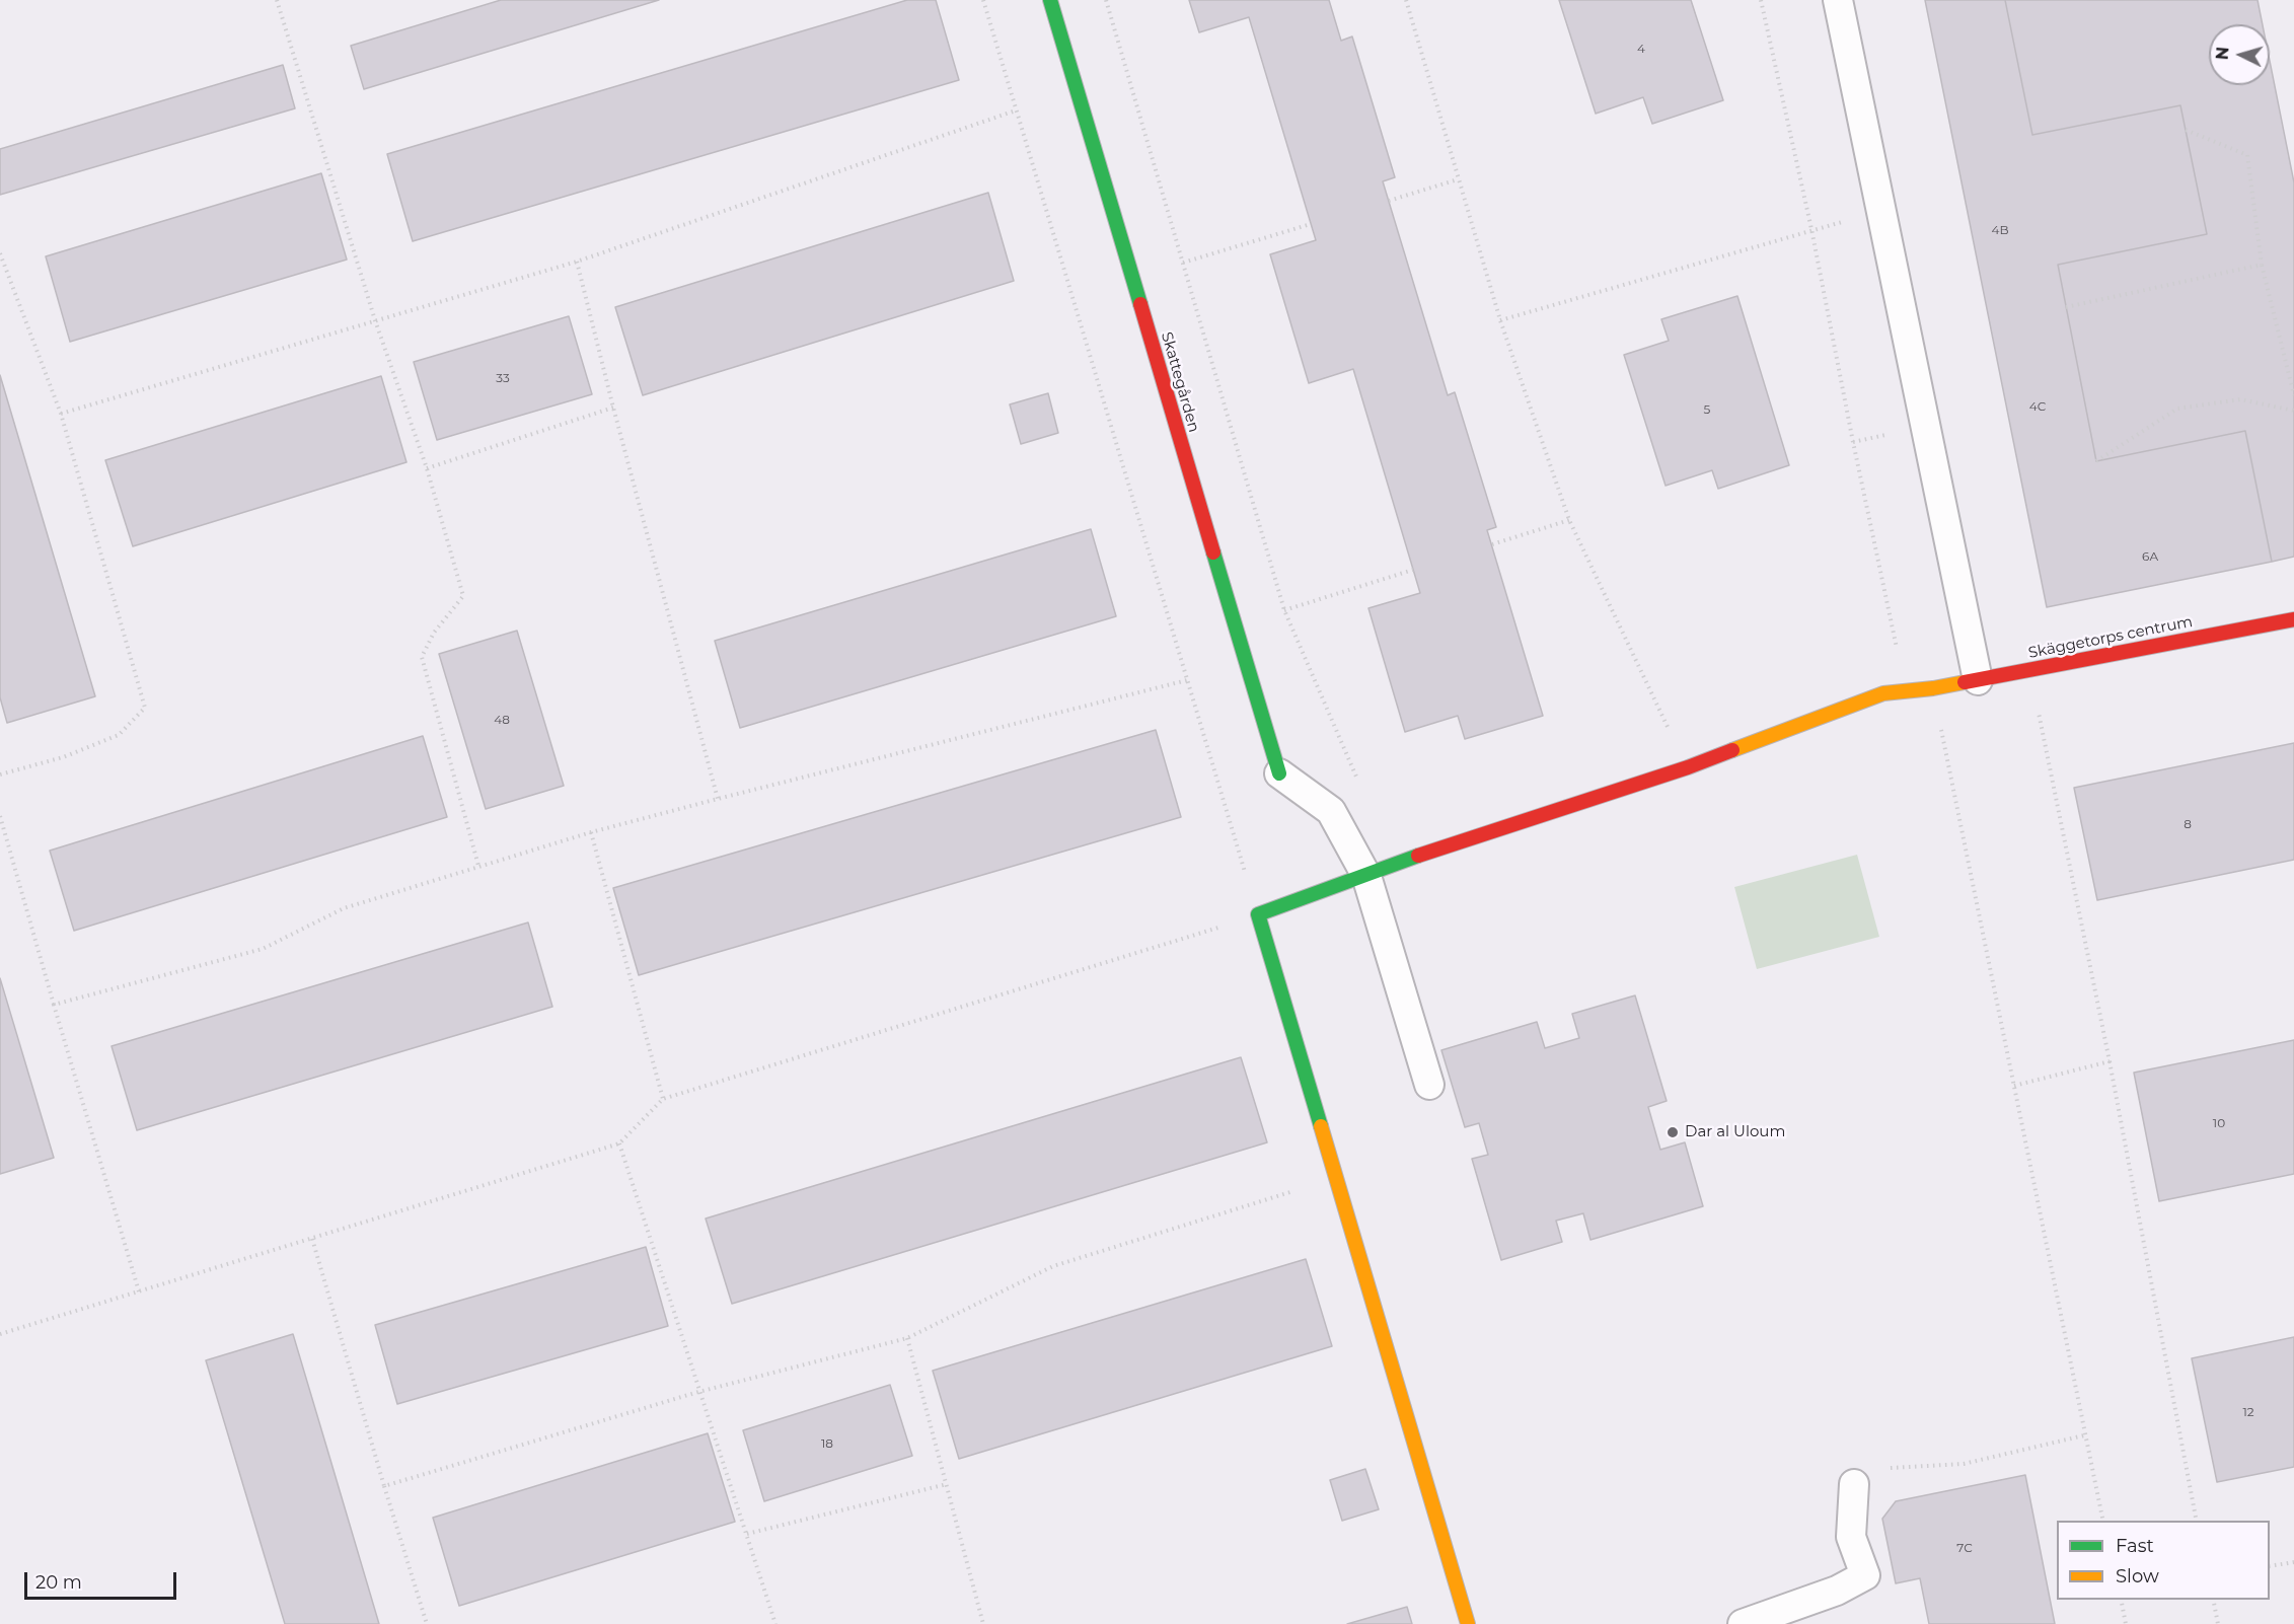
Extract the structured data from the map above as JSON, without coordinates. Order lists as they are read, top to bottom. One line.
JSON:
{"streets":{"street":["Skattegården","Skäggetorps centrum"]},"places":["Dar al Uloum"],"house_numbers":["4","4B","33","4C","5","6A","48","8","10","12","18","7C"],"legend":["Fast","Slow"],"scale_bar":"20 m","north":"left"}
